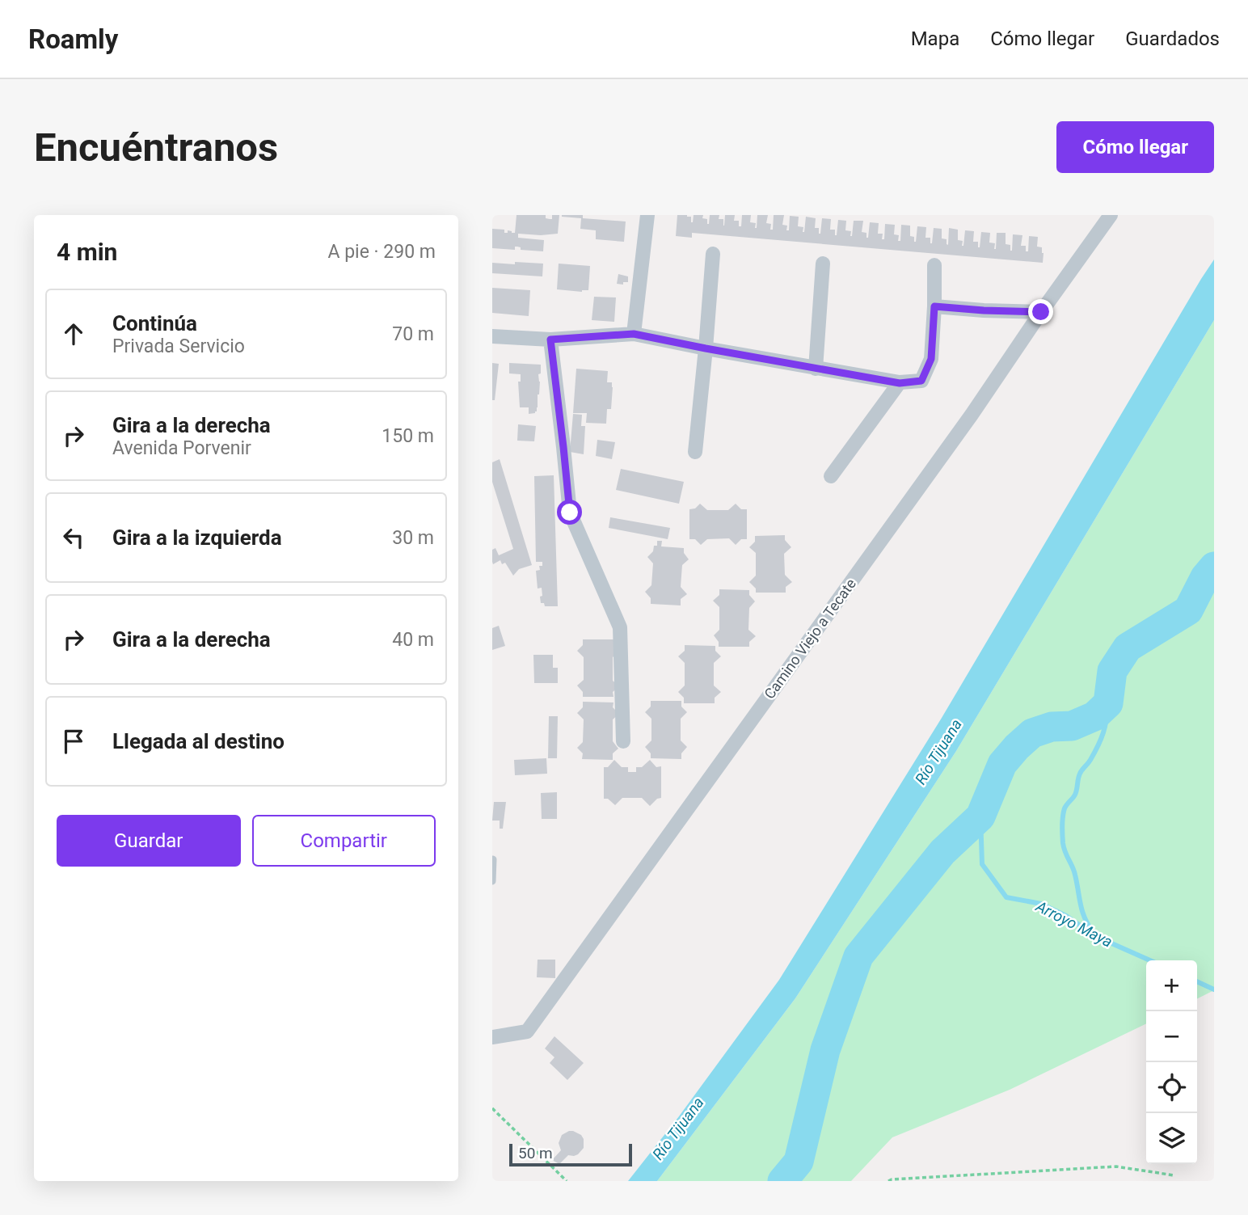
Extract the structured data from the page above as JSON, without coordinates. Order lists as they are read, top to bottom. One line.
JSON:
{"streets":{"street":["Camino Viejo a Tecate"]},"water":["Río Tijuana","Arroyo Maya"],"scale_bar":"50 m","page":{"header":"Roamly","nav":["Mapa","Cómo llegar","Guardados"],"buttons":["Cómo llegar",["Guardar","Compartir"]],"title":"Encuéntranos","heading":["4 min","A pie · 290 m"],"list":[["Continúa","Privada Servicio","70 m"],["Gira a la derecha","Avenida Porvenir","150 m"],["Gira a la izquierda","30 m"],["Gira a la derecha","40 m"],"Llegada al destino"],"map_buttons":["+","−"],"scale":"50 m"}}
